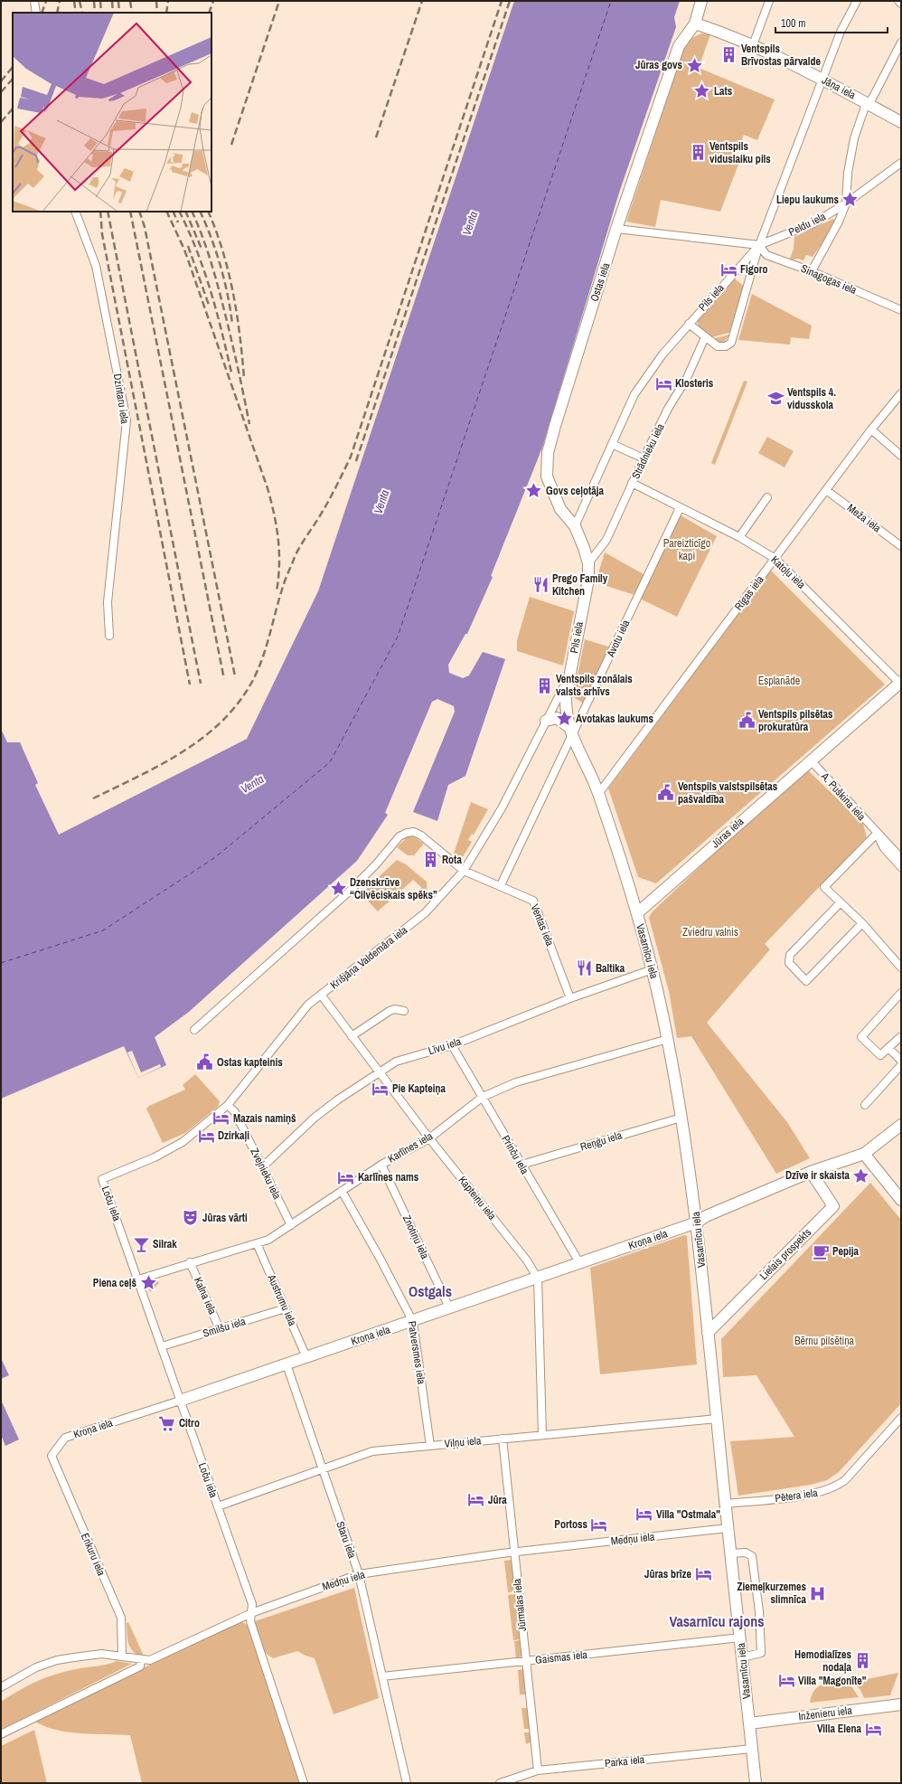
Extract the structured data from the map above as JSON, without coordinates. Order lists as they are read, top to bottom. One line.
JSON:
{"streets":{"street":["Jāņa iela","Peldu iela","Sinagogas iela","Ostas iela","Pils iela","Dzintaru iela","Strādnieku iela","Meža iela","Katoļu iela","Rīgas iela","Avotu iela","A. Puškina iela","Jūras iela","Ventas iela","Vasarnīcu iela","Krišjāņa Valdemāra iela","Līvu iela","Reņģu iela","Karlīnes iela","Prinču iela","Zvejnieku iela","Kapteiņu iela","Loču iela","Znotiņu iela","Kroņa iela","Lielais prospekts","Kalna iela","Austrumu iela","Smilšu iela","Patversmes iela","Viļņu iela","Pētera iela","Medņu iela","Staru iela","Enkuru iela","Jūrmalas iela","Gaismas iela","Inženieru iela","Parka iela"]},"crossings":[["Jāņa iela","Ostas iela"],["Jāņa iela","Pils iela"],["Peldu iela","Sinagogas iela"],["Peldu iela","Ostas iela"],["Peldu iela","Pils iela"],["Sinagogas iela","Pils iela"],["Ostas iela","Pils iela"],["Ostas iela","Strādnieku iela"],["Pils iela","Strādnieku iela"],["Pils iela","Vasarnīcu iela"],["Pils iela","Krišjāņa Valdemāra iela"],["Strādnieku iela","Katoļu iela"],["Meža iela","Rīgas iela"],["Katoļu iela","Rīgas iela"],["Katoļu iela","Avotu iela"],["Katoļu iela","Jūras iela"],["Rīgas iela","Vasarnīcu iela"],["Avotu iela","Ventas iela"],["Avotu iela","Vasarnīcu iela"],["A. Puškina iela","Jūras iela"],["Jūras iela","Vasarnīcu iela"],["Ventas iela","Krišjāņa Valdemāra iela"],["Ventas iela","Līvu iela"],["Vasarnīcu iela","Līvu iela"],["Vasarnīcu iela","Reņģu iela"],["Vasarnīcu iela","Karlīnes iela"],["Vasarnīcu iela","Kroņa iela"],["Vasarnīcu iela","Lielais prospekts"],["Vasarnīcu iela","Viļņu iela"],["Vasarnīcu iela","Pētera iela"],["Vasarnīcu iela","Medņu iela"],["Vasarnīcu iela","Gaismas iela"],["Vasarnīcu iela","Inženieru iela"],["Vasarnīcu iela","Parka iela"],["Krišjāņa Valdemāra iela","Zvejnieku iela"],["Krišjāņa Valdemāra iela","Kapteiņu iela"],["Krišjāņa Valdemāra iela","Loču iela"],["Līvu iela","Prinču iela"],["Līvu iela","Zvejnieku iela"],["Līvu iela","Kapteiņu iela"],["Reņģu iela","Prinču iela"],["Karlīnes iela","Prinču iela"],["Karlīnes iela","Zvejnieku iela"],["Karlīnes iela","Kapteiņu iela"],["Karlīnes iela","Loču iela"],["Karlīnes iela","Znotiņu iela"],["Karlīnes iela","Kalna iela"],["Karlīnes iela","Austrumu iela"],["Karlīnes iela","Patversmes iela"],["Prinču iela","Kroņa iela"],["Kapteiņu iela","Kroņa iela"],["Loču iela","Kroņa iela"],["Loču iela","Smilšu iela"],["Loču iela","Viļņu iela"],["Loču iela","Medņu iela"],["Znotiņu iela","Kroņa iela"],["Kroņa iela","Austrumu iela"],["Kroņa iela","Patversmes iela"],["Kroņa iela","Staru iela"],["Kroņa iela","Enkuru iela"],["Kalna iela","Smilšu iela"],["Austrumu iela","Smilšu iela"],["Patversmes iela","Viļņu iela"],["Viļņu iela","Staru iela"],["Viļņu iela","Jūrmalas iela"],["Medņu iela","Staru iela"],["Medņu iela","Enkuru iela"],["Medņu iela","Jūrmalas iela"],["Staru iela","Gaismas iela"],["Jūrmalas iela","Gaismas iela"],["Jūrmalas iela","Parka iela"]],"districts":["Ostgals","Vasarnīcu rajons"],"water":["Venta"],"parks":["Pareizticīgo kapi","Esplanāde","Zviedru valnis","Bērnu pilsētiņa"],"places":{"building":["Ventspils Brīvostas pārvalde","Ventspils viduslaiku pils","Ventspils zonālais valsts arhīvs","Rota","Hemodialīzes nodaļa"],"place":["Jūras govs","Lats","Liepu laukums","Govs ceļotāja","Avotakas laukums","Dzenskrūve “Cilvēciskais spēks”","Dzīve ir skaista","Piena ceļš"],"hotel":["Figoro","Klosteris","Pie Kapteiņa","Mazais namiņš","Dzirkaļi","Karlīnes nams","Jūra","Villa \"Ostmala\"","Portoss","Jūras brīze","Villa \"Magonīte\"","Villa Elena"],"school or university":["Ventspils 4. vidusskola"],"restaurant":["Prego Family Kitchen","Baltika"],"public building":["Ventspils pilsētas prokuratūra","Ventspils valstspilsētas pašvaldība","Ostas kapteinis"],"theatre":["Jūras vārti"],"bar":["Silrak"],"cafe":["Pepija"],"supermarket":["Citro"],"hospital":["Ziemeļkurzemes slimnīca"]},"scale_bar":"100 m"}
